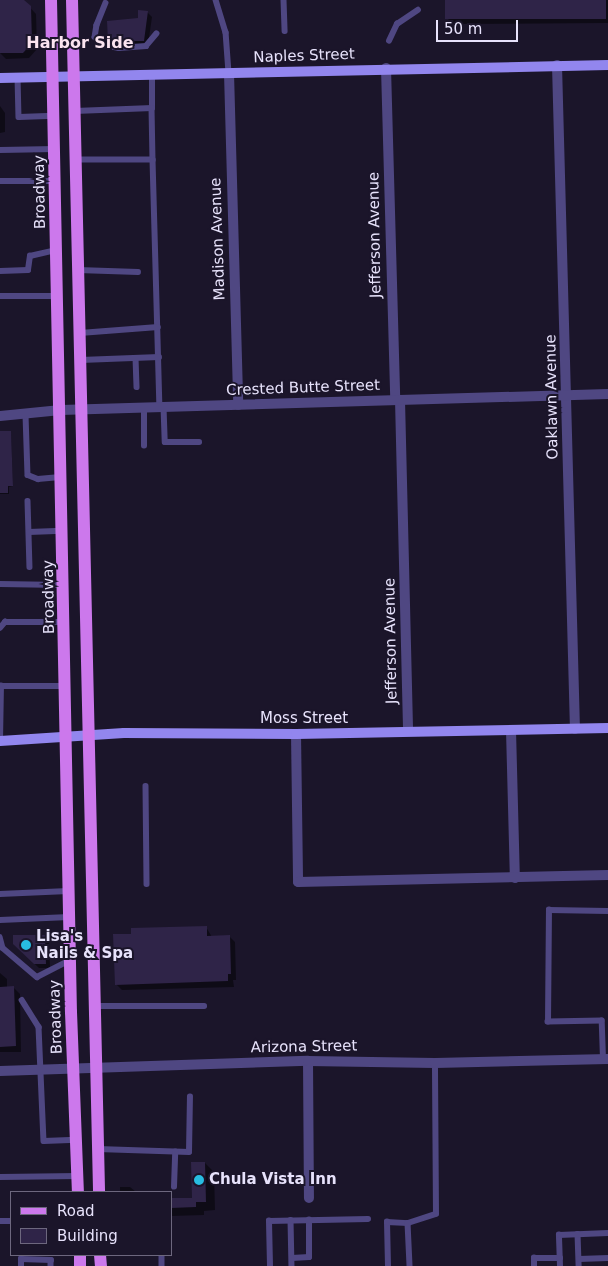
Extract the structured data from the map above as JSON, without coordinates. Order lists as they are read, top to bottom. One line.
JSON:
{"streets":{"main road":["Broadway"],"street":["Naples Street","Jefferson Avenue","Madison Avenue","Crested Butte Street","Oaklawn Avenue","Moss Street","Arizona Street"]},"crossings":[["Naples Street","Broadway"],["Naples Street","Jefferson Avenue"],["Naples Street","Madison Avenue"],["Naples Street","Oaklawn Avenue"],["Broadway","Crested Butte Street"],["Broadway","Moss Street"],["Broadway","Arizona Street"],["Jefferson Avenue","Crested Butte Street"],["Jefferson Avenue","Moss Street"],["Madison Avenue","Crested Butte Street"],["Crested Butte Street","Oaklawn Avenue"],["Oaklawn Avenue","Moss Street"]],"districts":["Harbor Side"],"places":["Lisa's Nails & Spa","Chula Vista Inn"],"legend":["Road","Building"],"scale_bar":"50 m"}
